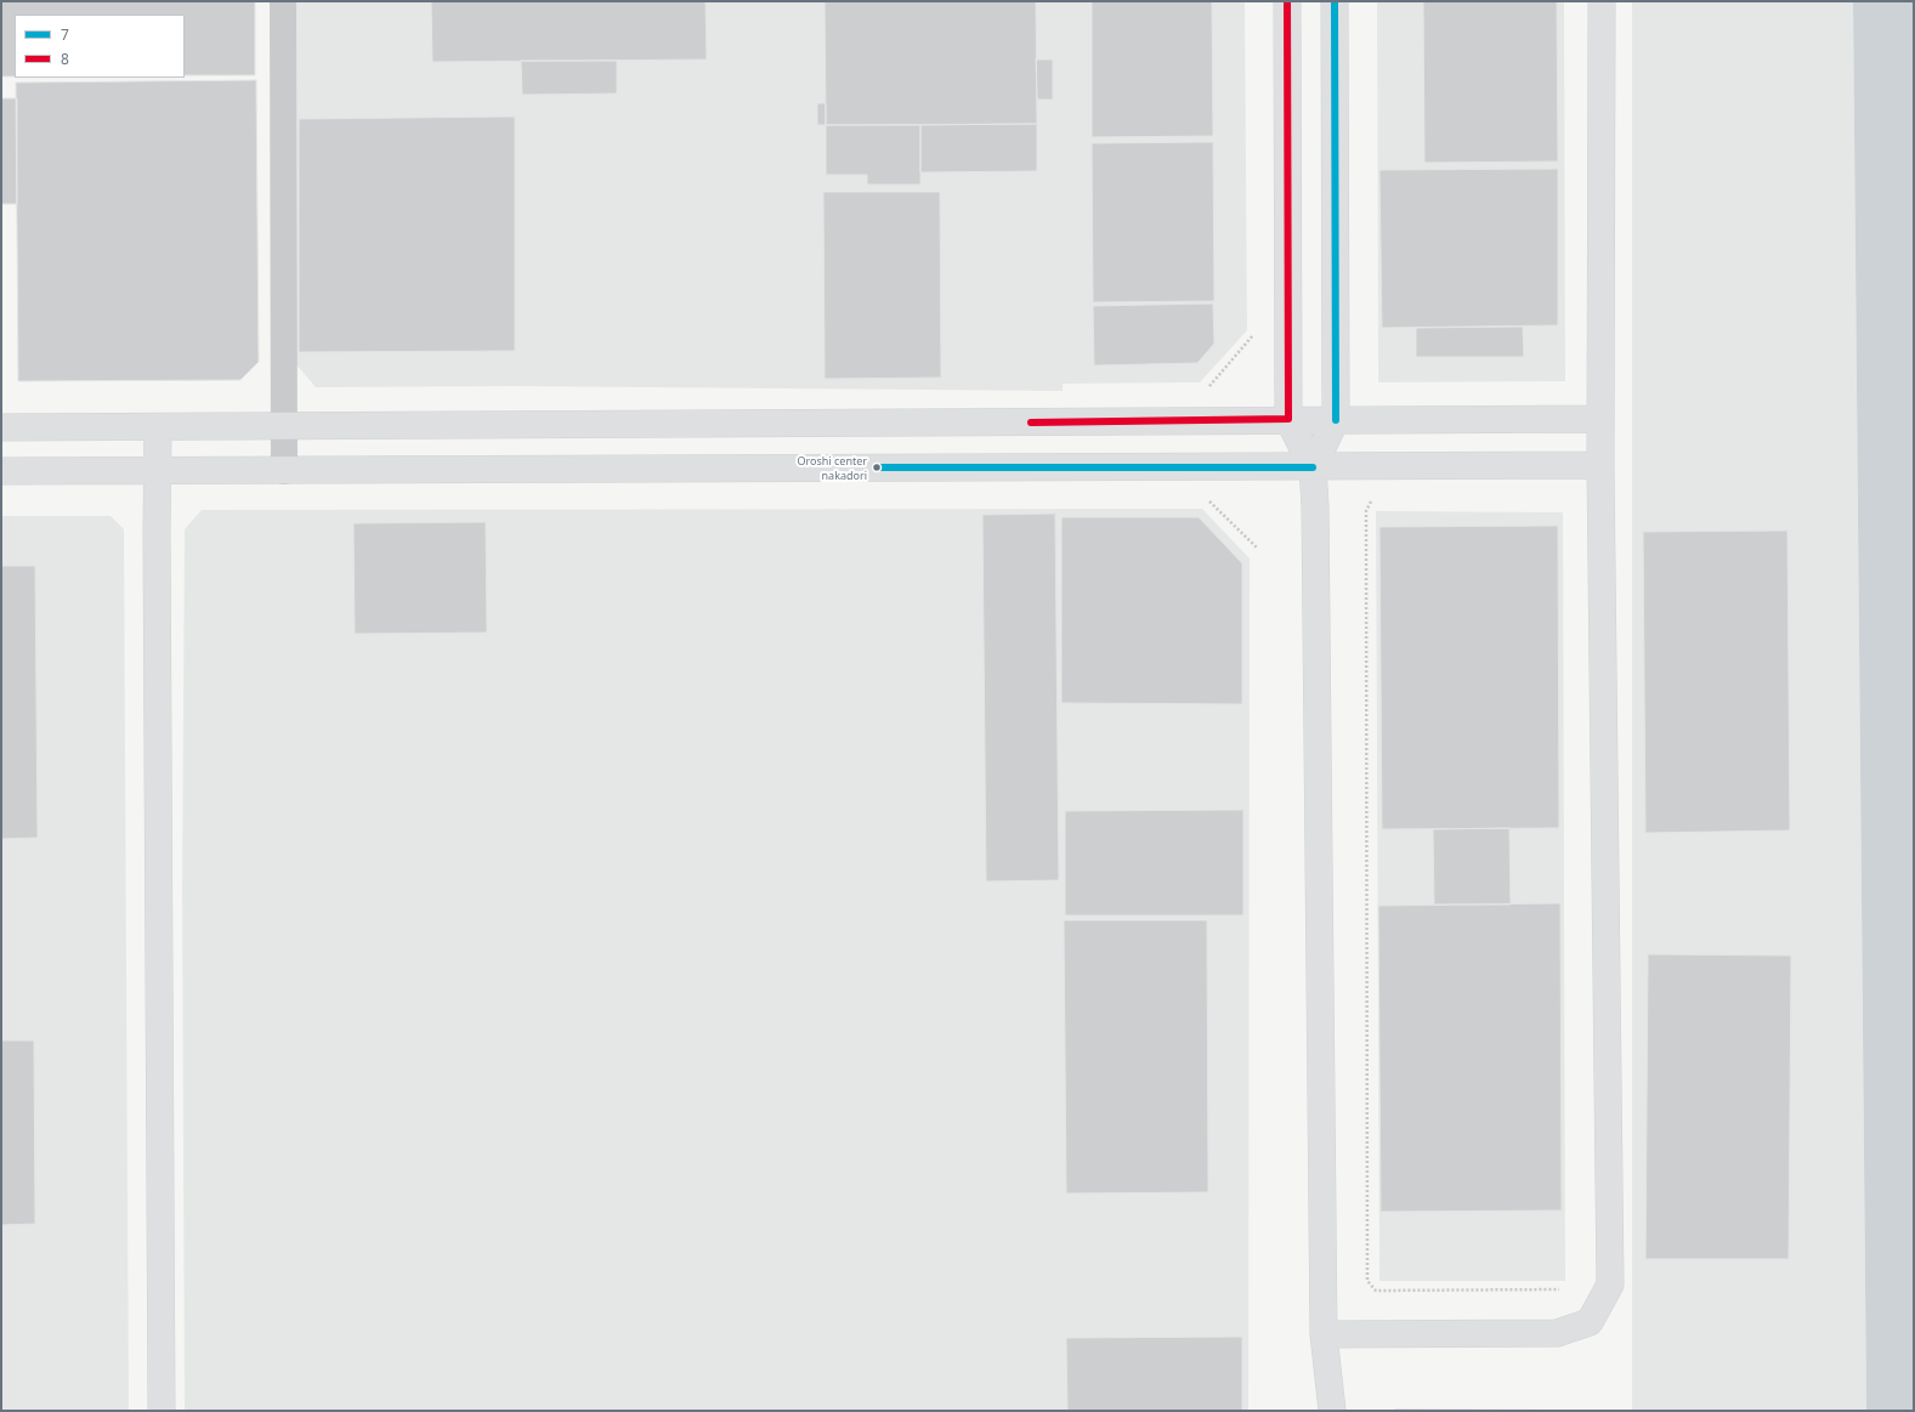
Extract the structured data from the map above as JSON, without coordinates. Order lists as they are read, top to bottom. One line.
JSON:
{"places":["Oroshi center nakadori"],"lines":["transit line 7","transit line 8"],"legend":["7","8"]}
